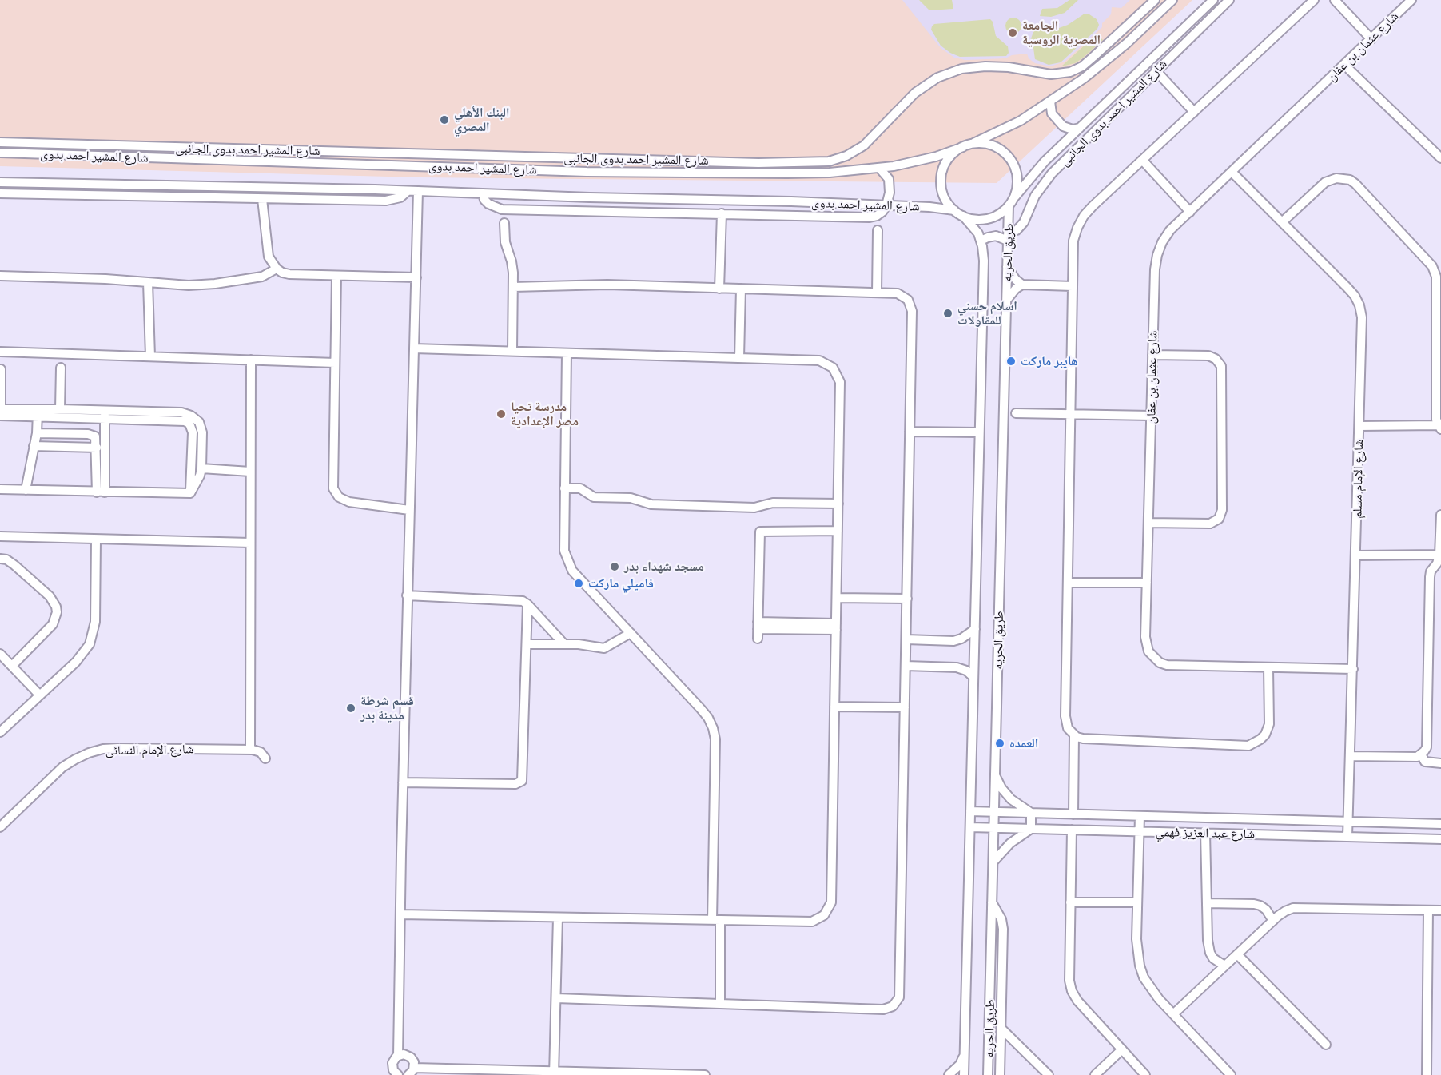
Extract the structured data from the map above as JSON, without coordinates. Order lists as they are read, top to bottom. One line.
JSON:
{"streets":{"street":["شارع عثمان بن عفان","شارع المشير احمد بدوى الجانبى","شارع المشير احمد بدوى","طريق الحريه","شارع الإمام مسلم","شارع الإمام النسائى","شارع عبد العزيز فهمي"]},"crossings":[["شارع عثمان بن عفان","شارع الإمام مسلم"],["شارع المشير احمد بدوى الجانبى","طريق الحريه"],["شارع المشير احمد بدوى","طريق الحريه"],["طريق الحريه","شارع عبد العزيز فهمي"],["شارع الإمام مسلم","شارع عبد العزيز فهمي"]],"places":["الجامعة المصرية الروسية","البنك الأهلي المصري","اسلام حسني للمقاولات","هايبر ماركت","مدرسة تحيا مصر الإعدادية","مسجد شهداء بدر","فاميلي ماركت","قسم شرطة مدينة بدر","العمده"]}
